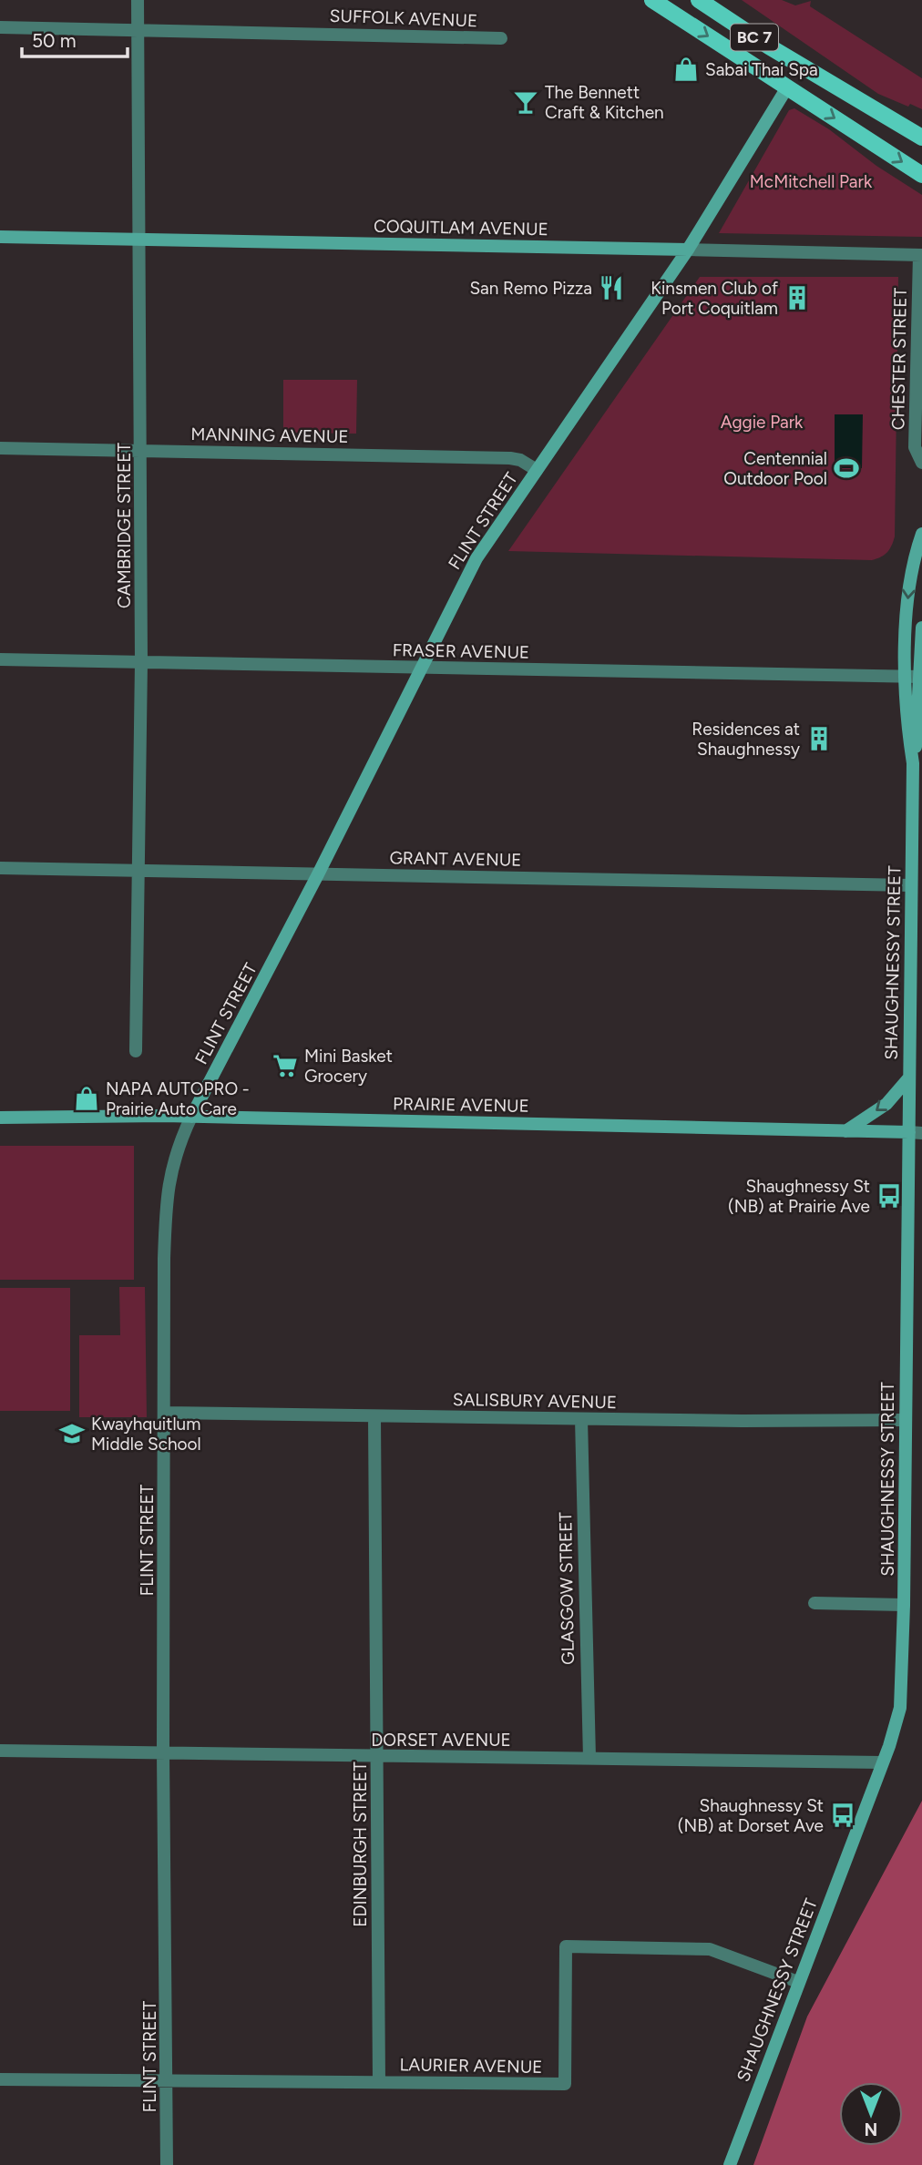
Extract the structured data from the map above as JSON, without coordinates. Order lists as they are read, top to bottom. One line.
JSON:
{"streets":{"main road":["BC 7","COQUITLAM AVENUE","FLINT STREET","SHAUGHNESSY STREET","PRAIRIE AVENUE"],"street":["SUFFOLK AVENUE","CHESTER STREET","MANNING AVENUE","CAMBRIDGE STREET","FRASER AVENUE","GRANT AVENUE","SALISBURY AVENUE","GLASGOW STREET","DORSET AVENUE","EDINBURGH STREET","LAURIER AVENUE"]},"crossings":[["SUFFOLK AVENUE","CAMBRIDGE STREET"],["BC 7","FLINT STREET"],["COQUITLAM AVENUE","CHESTER STREET"],["COQUITLAM AVENUE","FLINT STREET"],["COQUITLAM AVENUE","CAMBRIDGE STREET"],["MANNING AVENUE","FLINT STREET"],["MANNING AVENUE","CAMBRIDGE STREET"],["FLINT STREET","FRASER AVENUE"],["FLINT STREET","GRANT AVENUE"],["FLINT STREET","PRAIRIE AVENUE"],["FLINT STREET","SALISBURY AVENUE"],["FLINT STREET","DORSET AVENUE"],["FLINT STREET","LAURIER AVENUE"],["CAMBRIDGE STREET","FRASER AVENUE"],["CAMBRIDGE STREET","GRANT AVENUE"],["FRASER AVENUE","SHAUGHNESSY STREET"],["GRANT AVENUE","SHAUGHNESSY STREET"],["SHAUGHNESSY STREET","PRAIRIE AVENUE"],["SHAUGHNESSY STREET","SALISBURY AVENUE"],["SHAUGHNESSY STREET","DORSET AVENUE"],["SHAUGHNESSY STREET","LAURIER AVENUE"],["SALISBURY AVENUE","GLASGOW STREET"],["SALISBURY AVENUE","EDINBURGH STREET"],["GLASGOW STREET","DORSET AVENUE"],["DORSET AVENUE","EDINBURGH STREET"],["EDINBURGH STREET","LAURIER AVENUE"]],"parks":["McMitchell Park","Aggie Park"],"places":{"shop":["Sabai Thai Spa","NAPA AUTOPRO - Prairie Auto Care"],"bar":["The Bennett Craft & Kitchen"],"restaurant":["San Remo Pizza"],"building":["Kinsmen Club of Port Coquitlam","Residences at Shaughnessy"],"sports":["Centennial Outdoor Pool"],"supermarket":["Mini Basket Grocery"],"bus stop":["Shaughnessy St (NB) at Prairie Ave","Shaughnessy St (NB) at Dorset Ave"],"school or university":["Kwayhquitlum Middle School"]},"scale_bar":"50 m","north":"bottom"}
